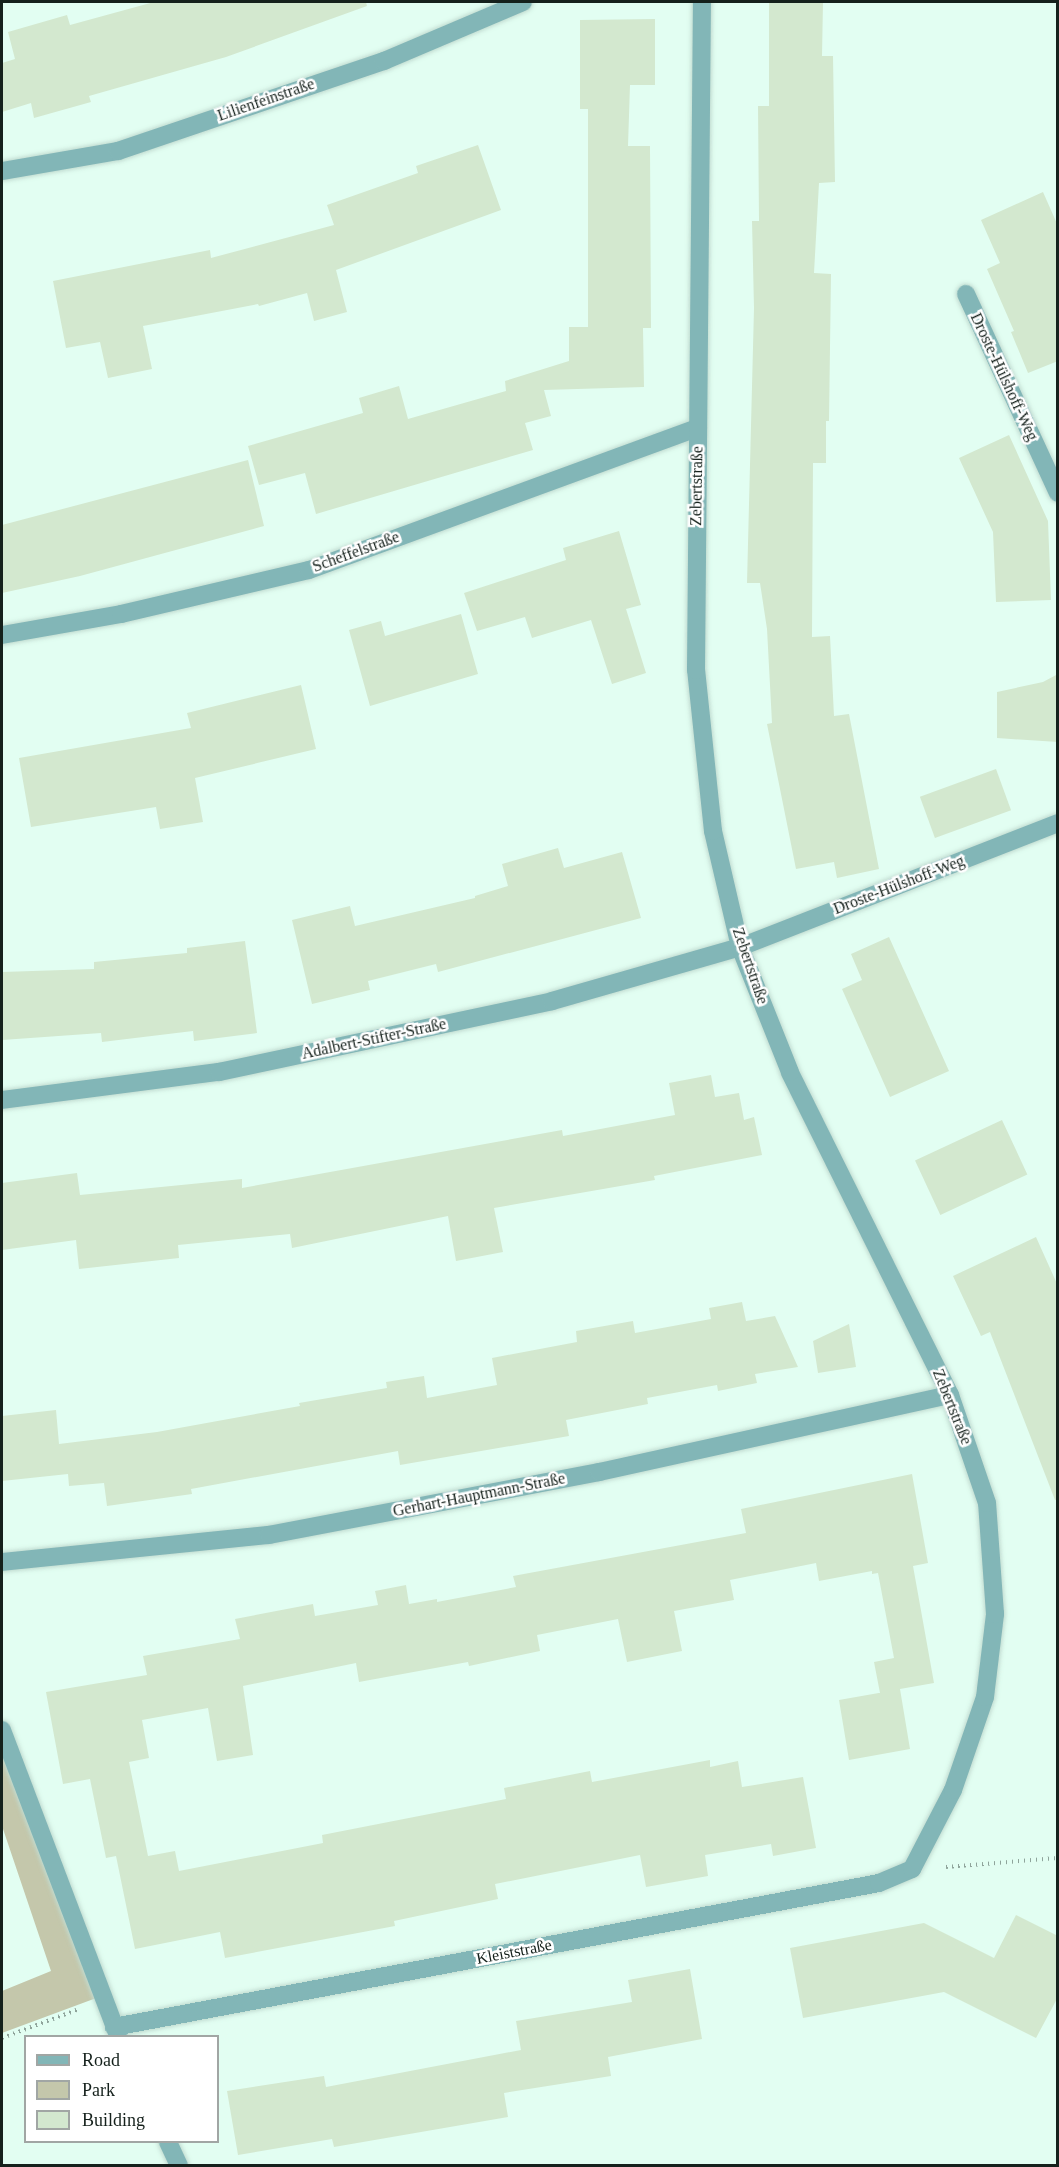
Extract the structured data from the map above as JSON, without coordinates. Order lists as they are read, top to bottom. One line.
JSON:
{"streets":{"street":["Lilienfeinstraße","Droste-Hülshoff-Weg","Zebertstraße","Scheffelstraße","Adalbert-Stifter-Straße","Gerhart-Hauptmann-Straße","Kleiststraße"]},"crossings":[["Droste-Hülshoff-Weg","Zebertstraße"],["Droste-Hülshoff-Weg","Adalbert-Stifter-Straße"],["Zebertstraße","Scheffelstraße"],["Zebertstraße","Adalbert-Stifter-Straße"],["Zebertstraße","Gerhart-Hauptmann-Straße"],["Zebertstraße","Kleiststraße"]],"legend":["Road","Park","Building"]}
